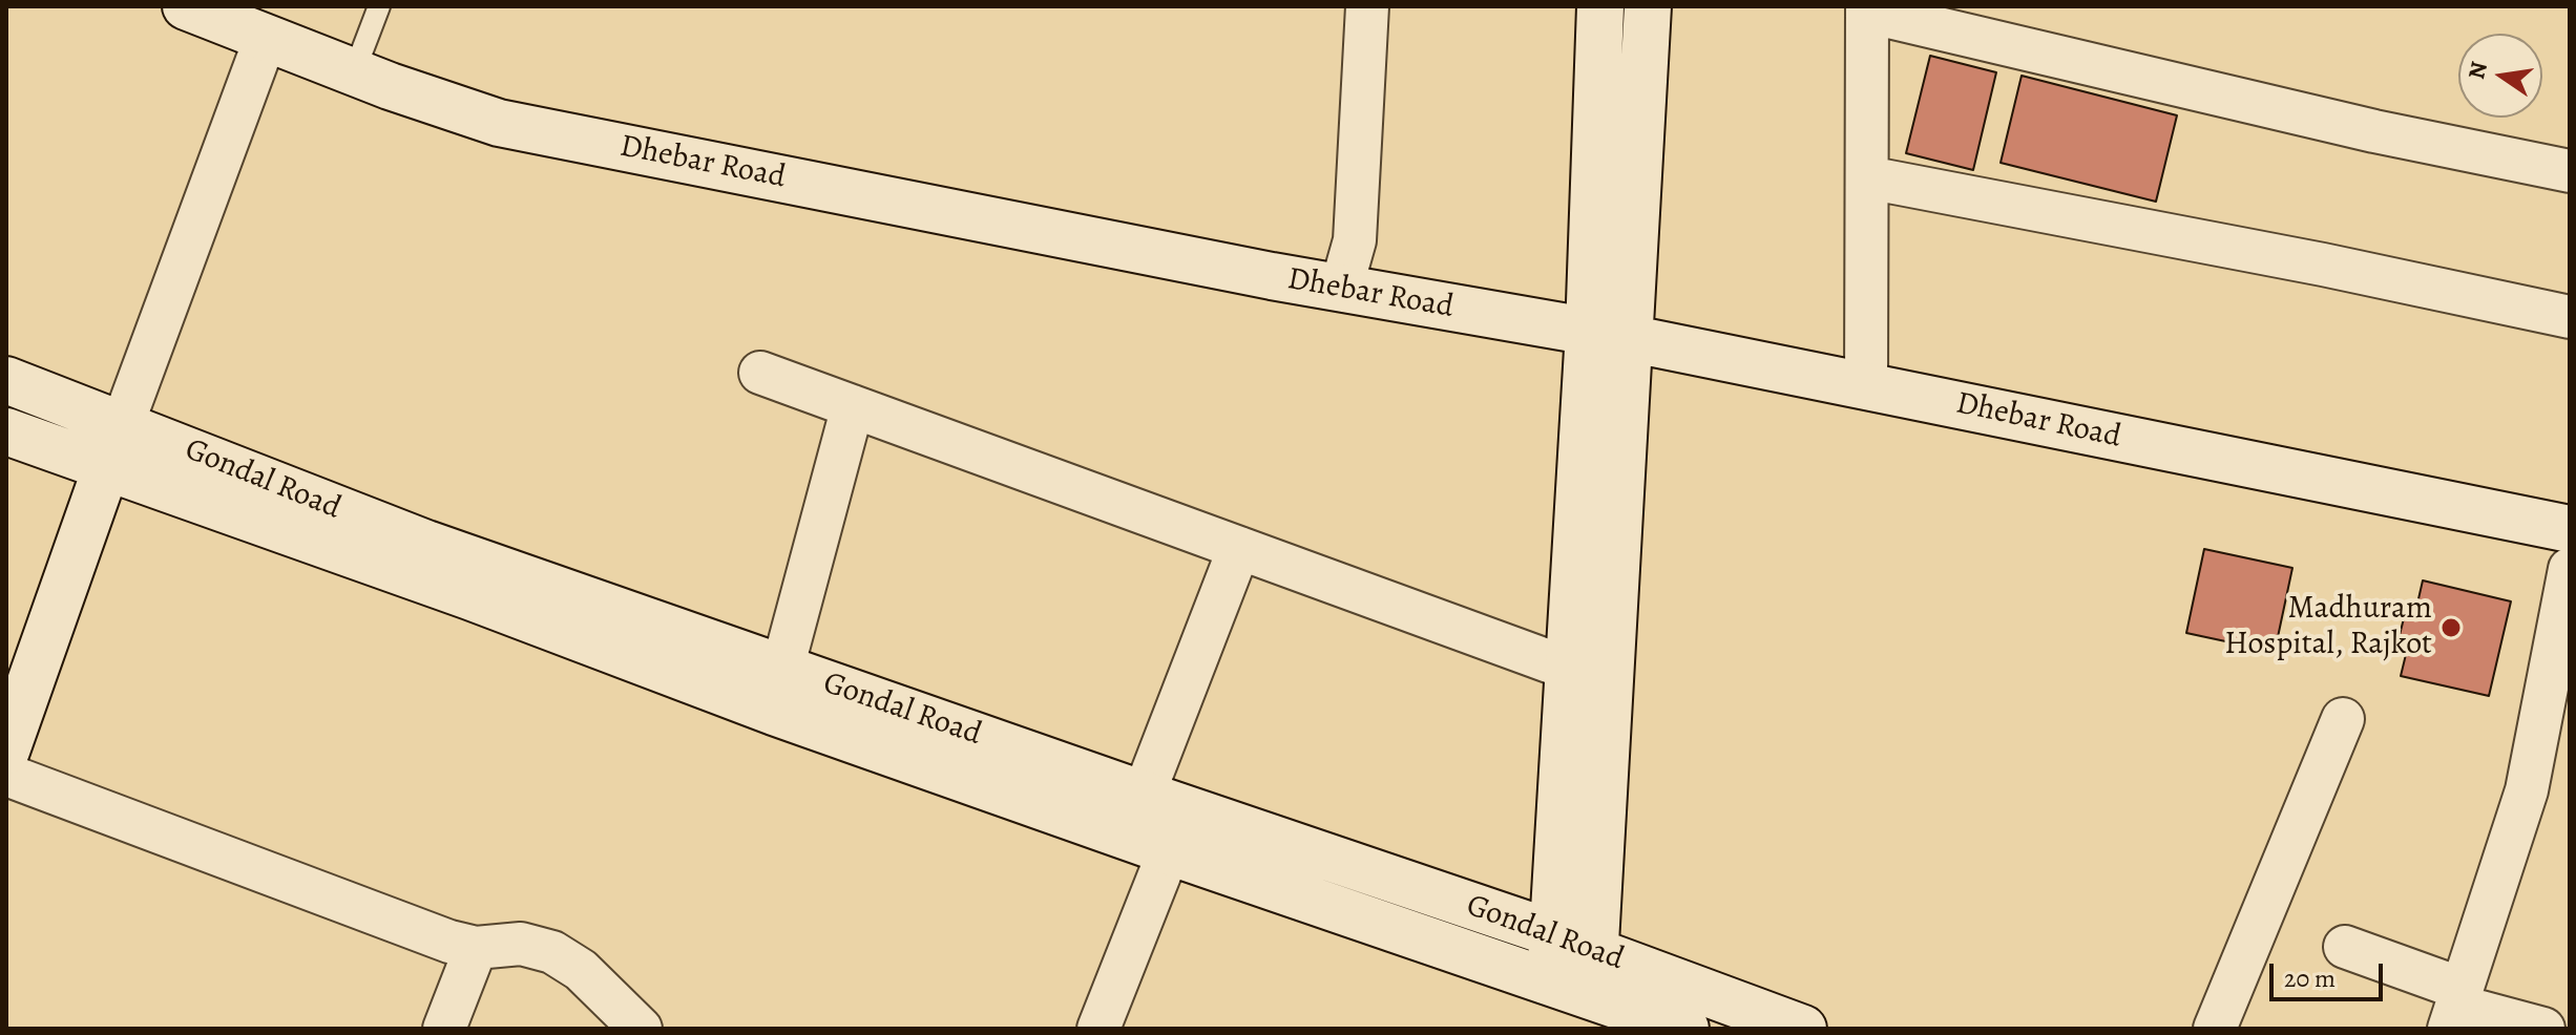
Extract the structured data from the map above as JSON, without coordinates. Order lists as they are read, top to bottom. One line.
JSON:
{"streets":{"main road":["Dhebar Road","Gondal Road"]},"places":["Madhuram Hospital, Rajkot"],"scale_bar":"20 m","north":"left"}
